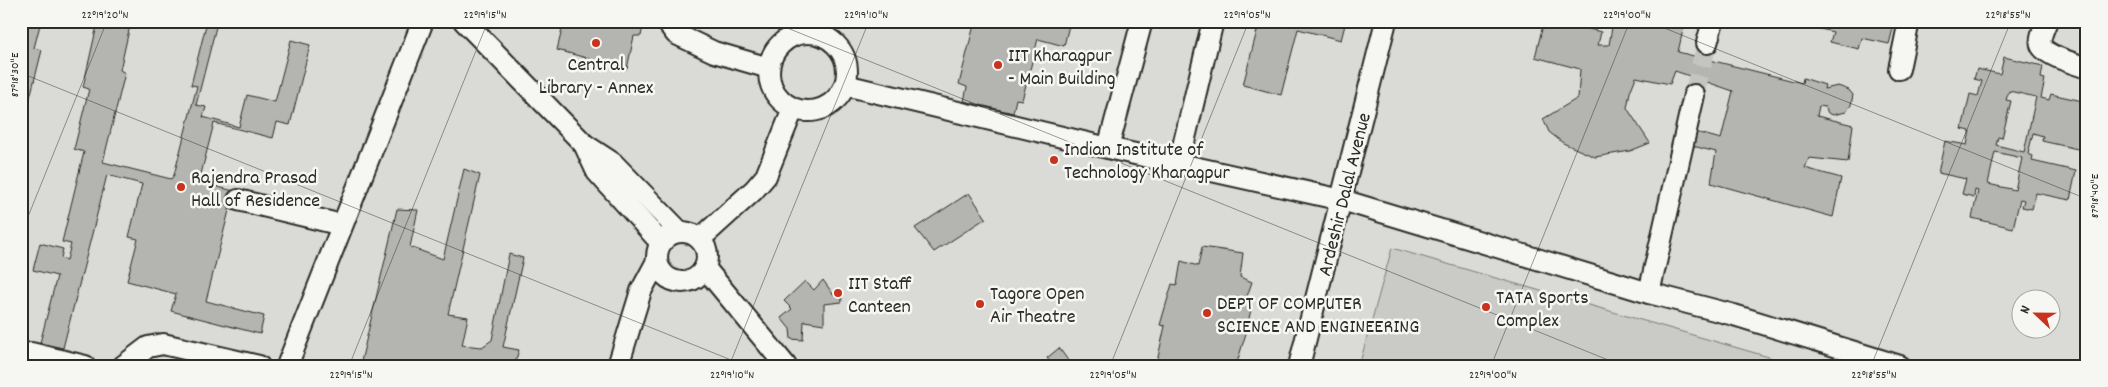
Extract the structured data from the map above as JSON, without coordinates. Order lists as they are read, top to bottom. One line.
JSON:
{"streets":{"street":["Ardeshir Dalal Avenue"]},"places":["Central Library - Annex","IIT Kharagpur - Main Building","Indian Institute of Technology Kharagpur","Rajendra Prasad Hall of Residence","IIT Staff Canteen","Tagore Open Air Theatre","TATA Sports Complex","DEPT OF COMPUTER SCIENCE AND ENGINEERING"],"north":"left","coordinates":["22°19'20\"N","22°19'15\"N","22°19'10\"N","22°19'05\"N","22°19'00\"N","22°18'55\"N","87°18'30\"E","87°18'40\"E"]}
